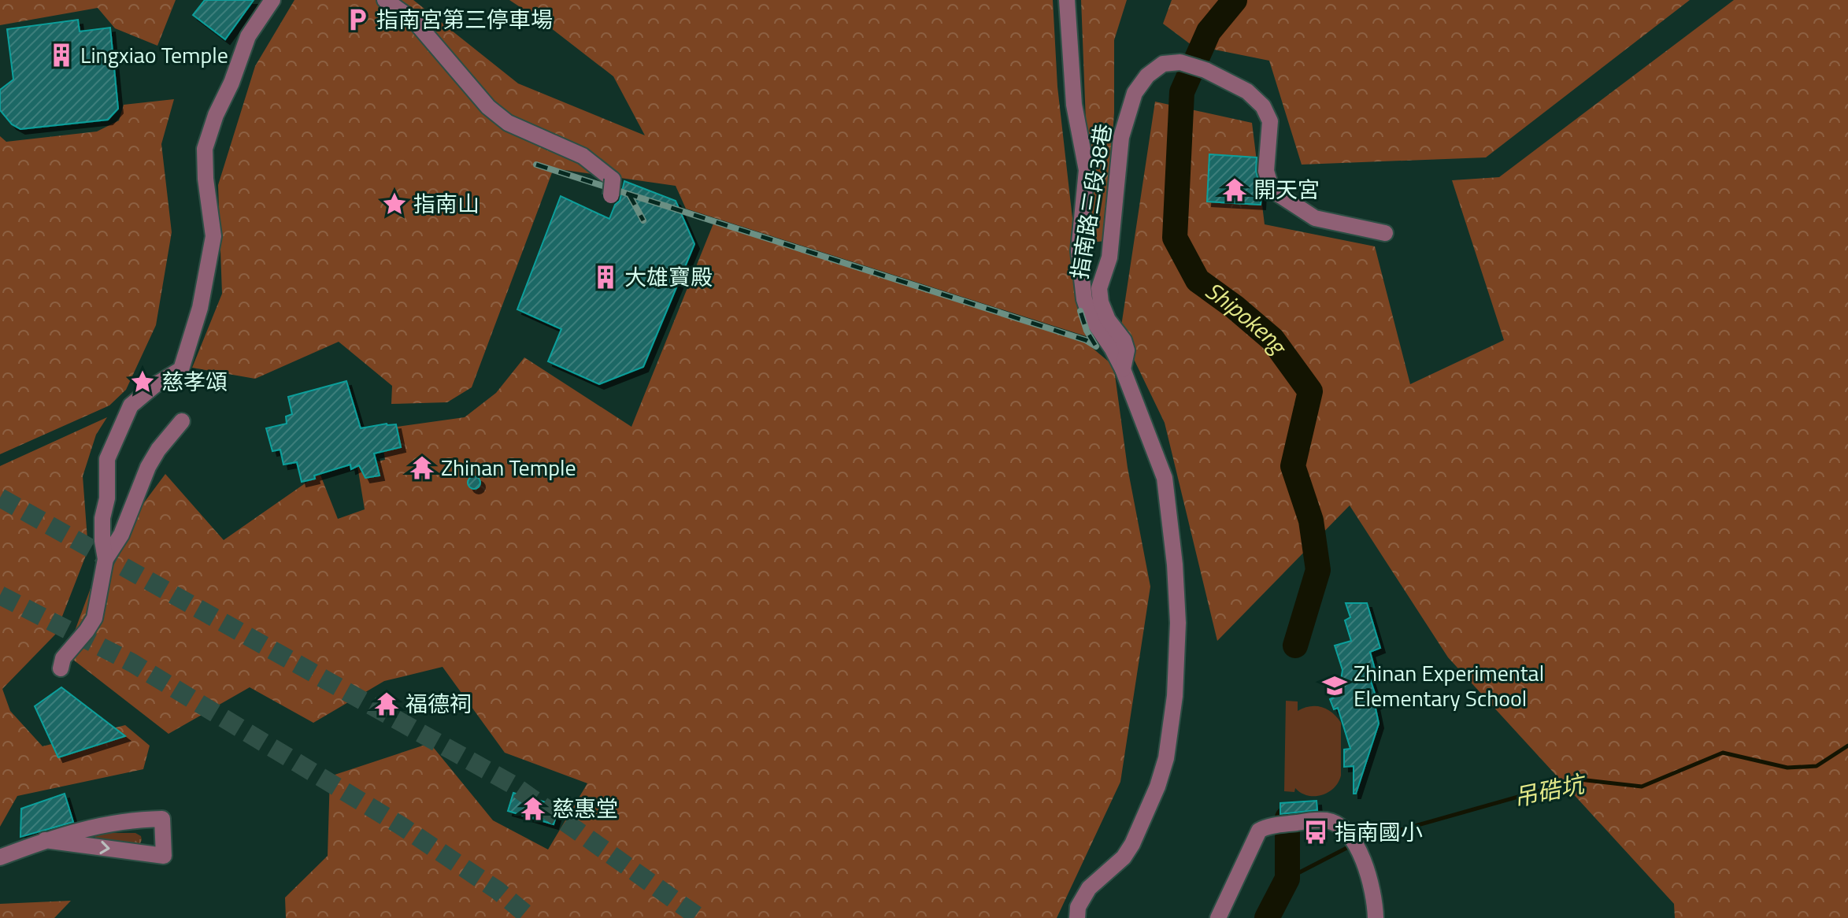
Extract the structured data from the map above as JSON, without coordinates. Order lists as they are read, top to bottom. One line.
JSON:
{"streets":{"street":["指南路三段38巷"]},"water":["Shipokeng","吊硞坑"],"places":{"parking":["指南宮第三停車場"],"building":["Lingxiao Temple","大雄寶殿"],"temple":["開天宮","Zhinan Temple","福德祠","慈惠堂"],"place":["指南山","慈孝頌"],"school or university":["Zhinan Experimental Elementary School"],"bus stop":["指南國小"]}}
